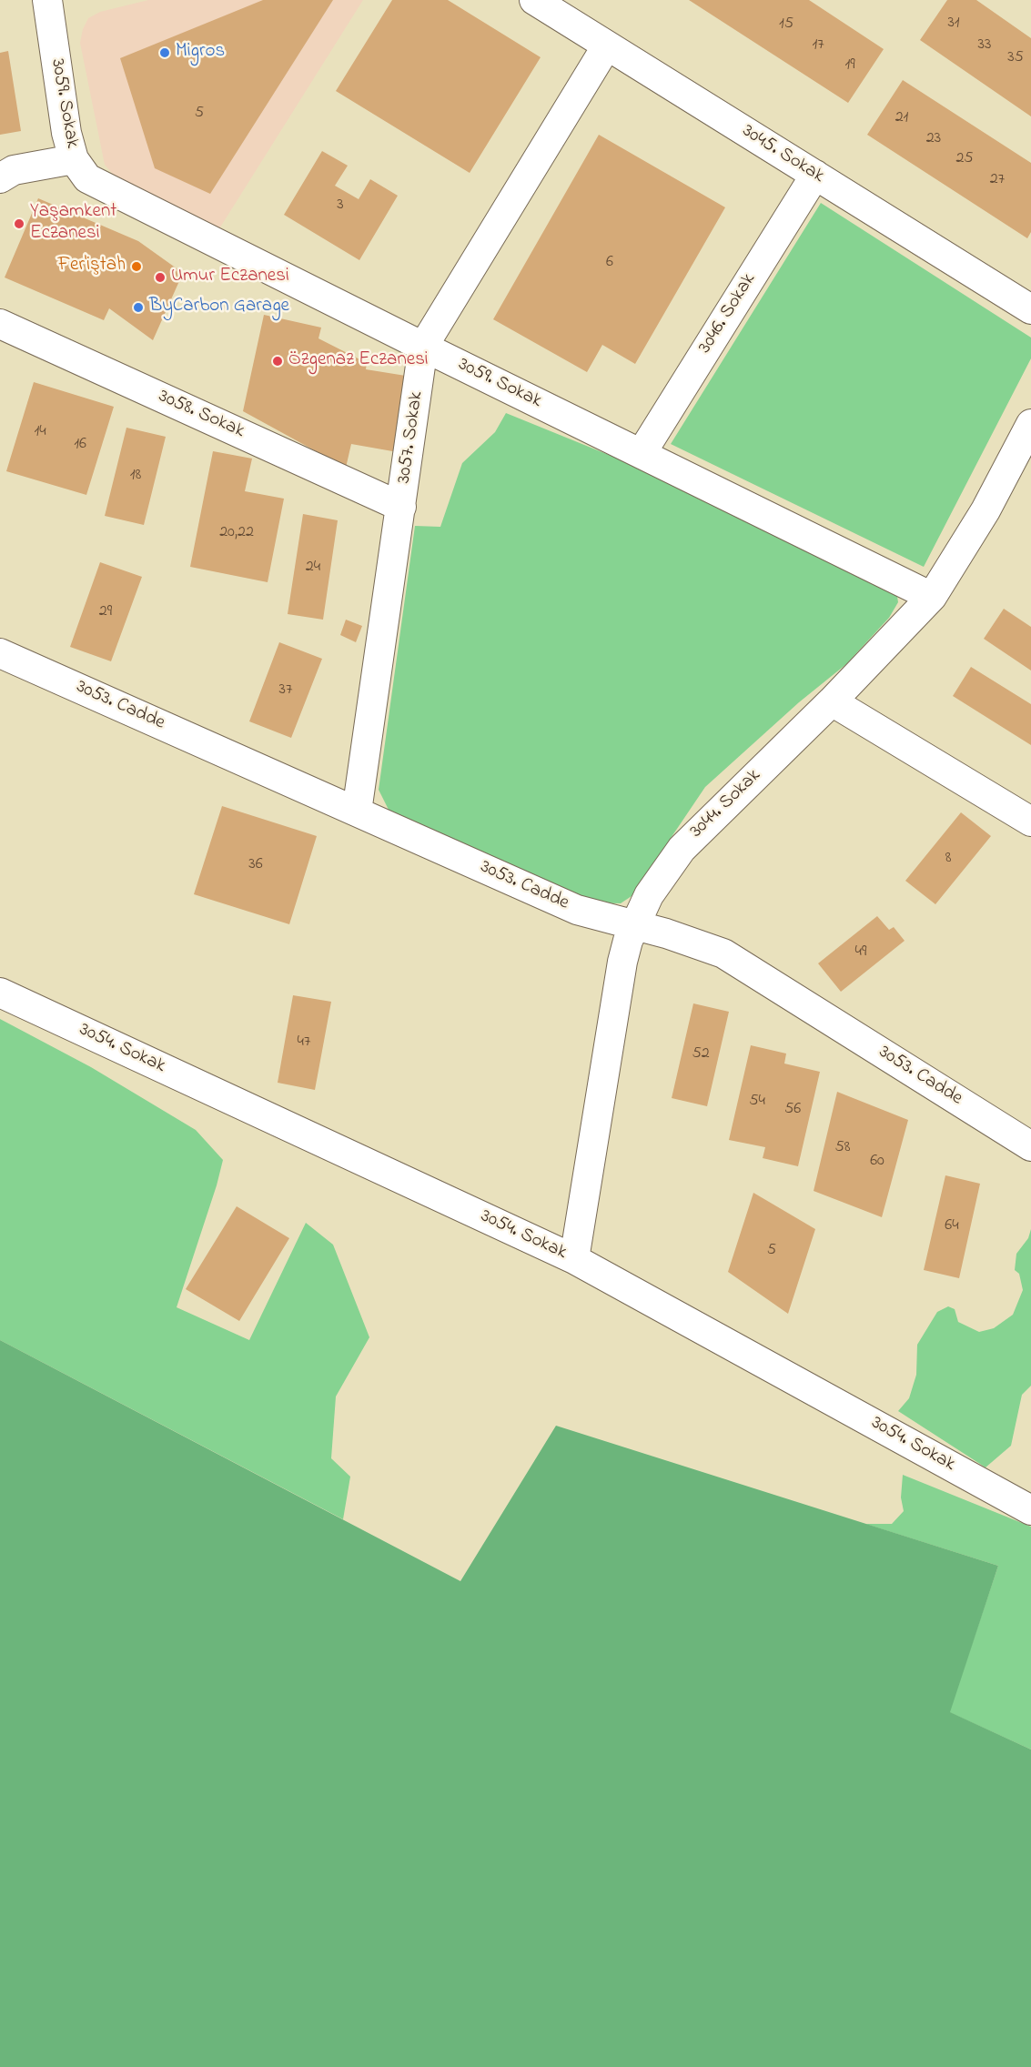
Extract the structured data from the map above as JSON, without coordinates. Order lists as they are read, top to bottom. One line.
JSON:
{"streets":{"street":["3059. Sokak","3045. Sokak","3046. Sokak","3058. Sokak","3057. Sokak","3053. Cadde","3044. Sokak","3054. Sokak"]},"crossings":[["3059. Sokak","3046. Sokak"],["3059. Sokak","3057. Sokak"],["3059. Sokak","3044. Sokak"],["3045. Sokak","3046. Sokak"],["3045. Sokak","3057. Sokak"],["3058. Sokak","3057. Sokak"],["3057. Sokak","3053. Cadde"],["3053. Cadde","3044. Sokak"],["3044. Sokak","3054. Sokak"]],"places":["Migros","Yaşamkent Eczanesi","Fer'iştah","Umur Eczanesi","ByCarbon Garage","Özgenaz Eczanesi"],"house_numbers":["31","15","17","33","35","19","5","21","23","25","27","3","6","14","16","18","20,22","24","29","37","8","36","49","47","52","54","56","58","60","64","5"]}
